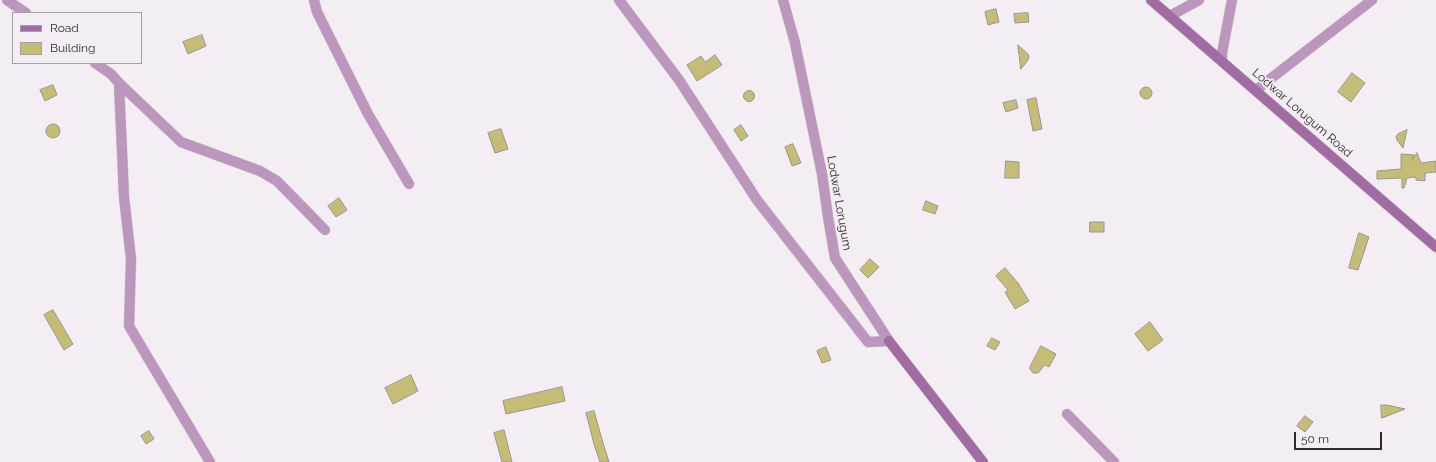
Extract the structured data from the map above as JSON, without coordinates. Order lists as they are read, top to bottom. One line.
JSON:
{"streets":{"main road":["Lodwar Lorugum Road","Lodwar Lorugum"]},"legend":["Road","Building"],"scale_bar":"50 m"}
